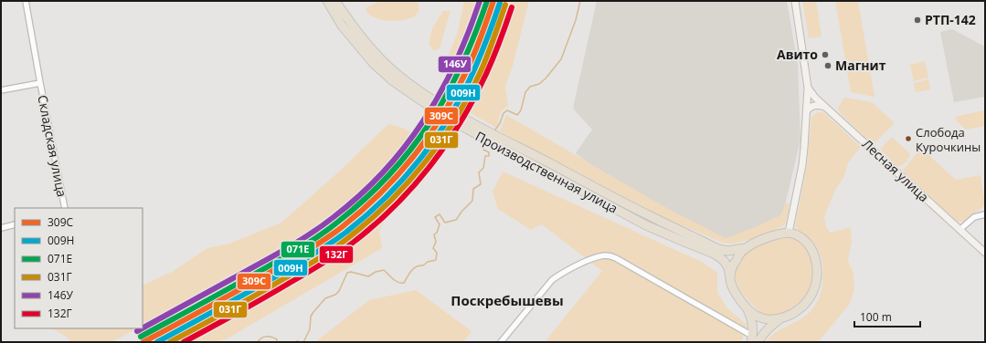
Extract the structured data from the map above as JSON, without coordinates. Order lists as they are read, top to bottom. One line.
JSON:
{"streets":{"highway":["Производственная улица"],"main road":["Лесная улица"],"street":["Складская улица"]},"districts":["Поскребышевы"],"places":["РТП-142","Авито","Магнит","Слобода Курочкины"],"lines":["transit line 309С","transit line 071Е","transit line 146У","transit line 009Н","transit line 031Г","transit line 132Г"],"legend":["309С","009Н","071Е","031Г","146У","132Г"],"scale_bar":"100 m"}
